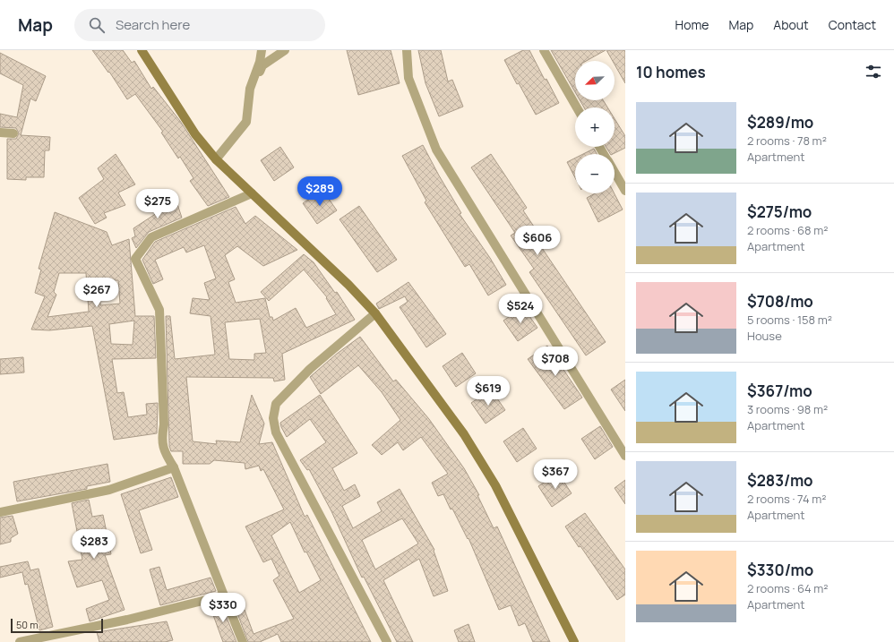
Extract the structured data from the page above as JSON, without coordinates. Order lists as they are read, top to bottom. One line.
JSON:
{"scale_bar":"50 m","north":"bottom left","page":{"header":"Map","search":"Search here","nav":["Home","Map","About","Contact"],"heading":"10 homes","map_buttons":["+","−"],"list":[{"name":"$289/mo","note":"2 rooms · 78 m² · Apartment"},{"name":"$275/mo","note":"2 rooms · 68 m² · Apartment"},{"name":"$708/mo","note":"5 rooms · 158 m² · House"},{"name":"$367/mo","note":"3 rooms · 98 m² · Apartment"},{"name":"$283/mo","note":"2 rooms · 74 m² · Apartment"},{"name":"$330/mo","note":"2 rooms · 64 m² · Apartment"}],"price":["$289","$275","$606","$267","$524","$708","$619","$367","$283","$330"],"scale":"50 m"}}
